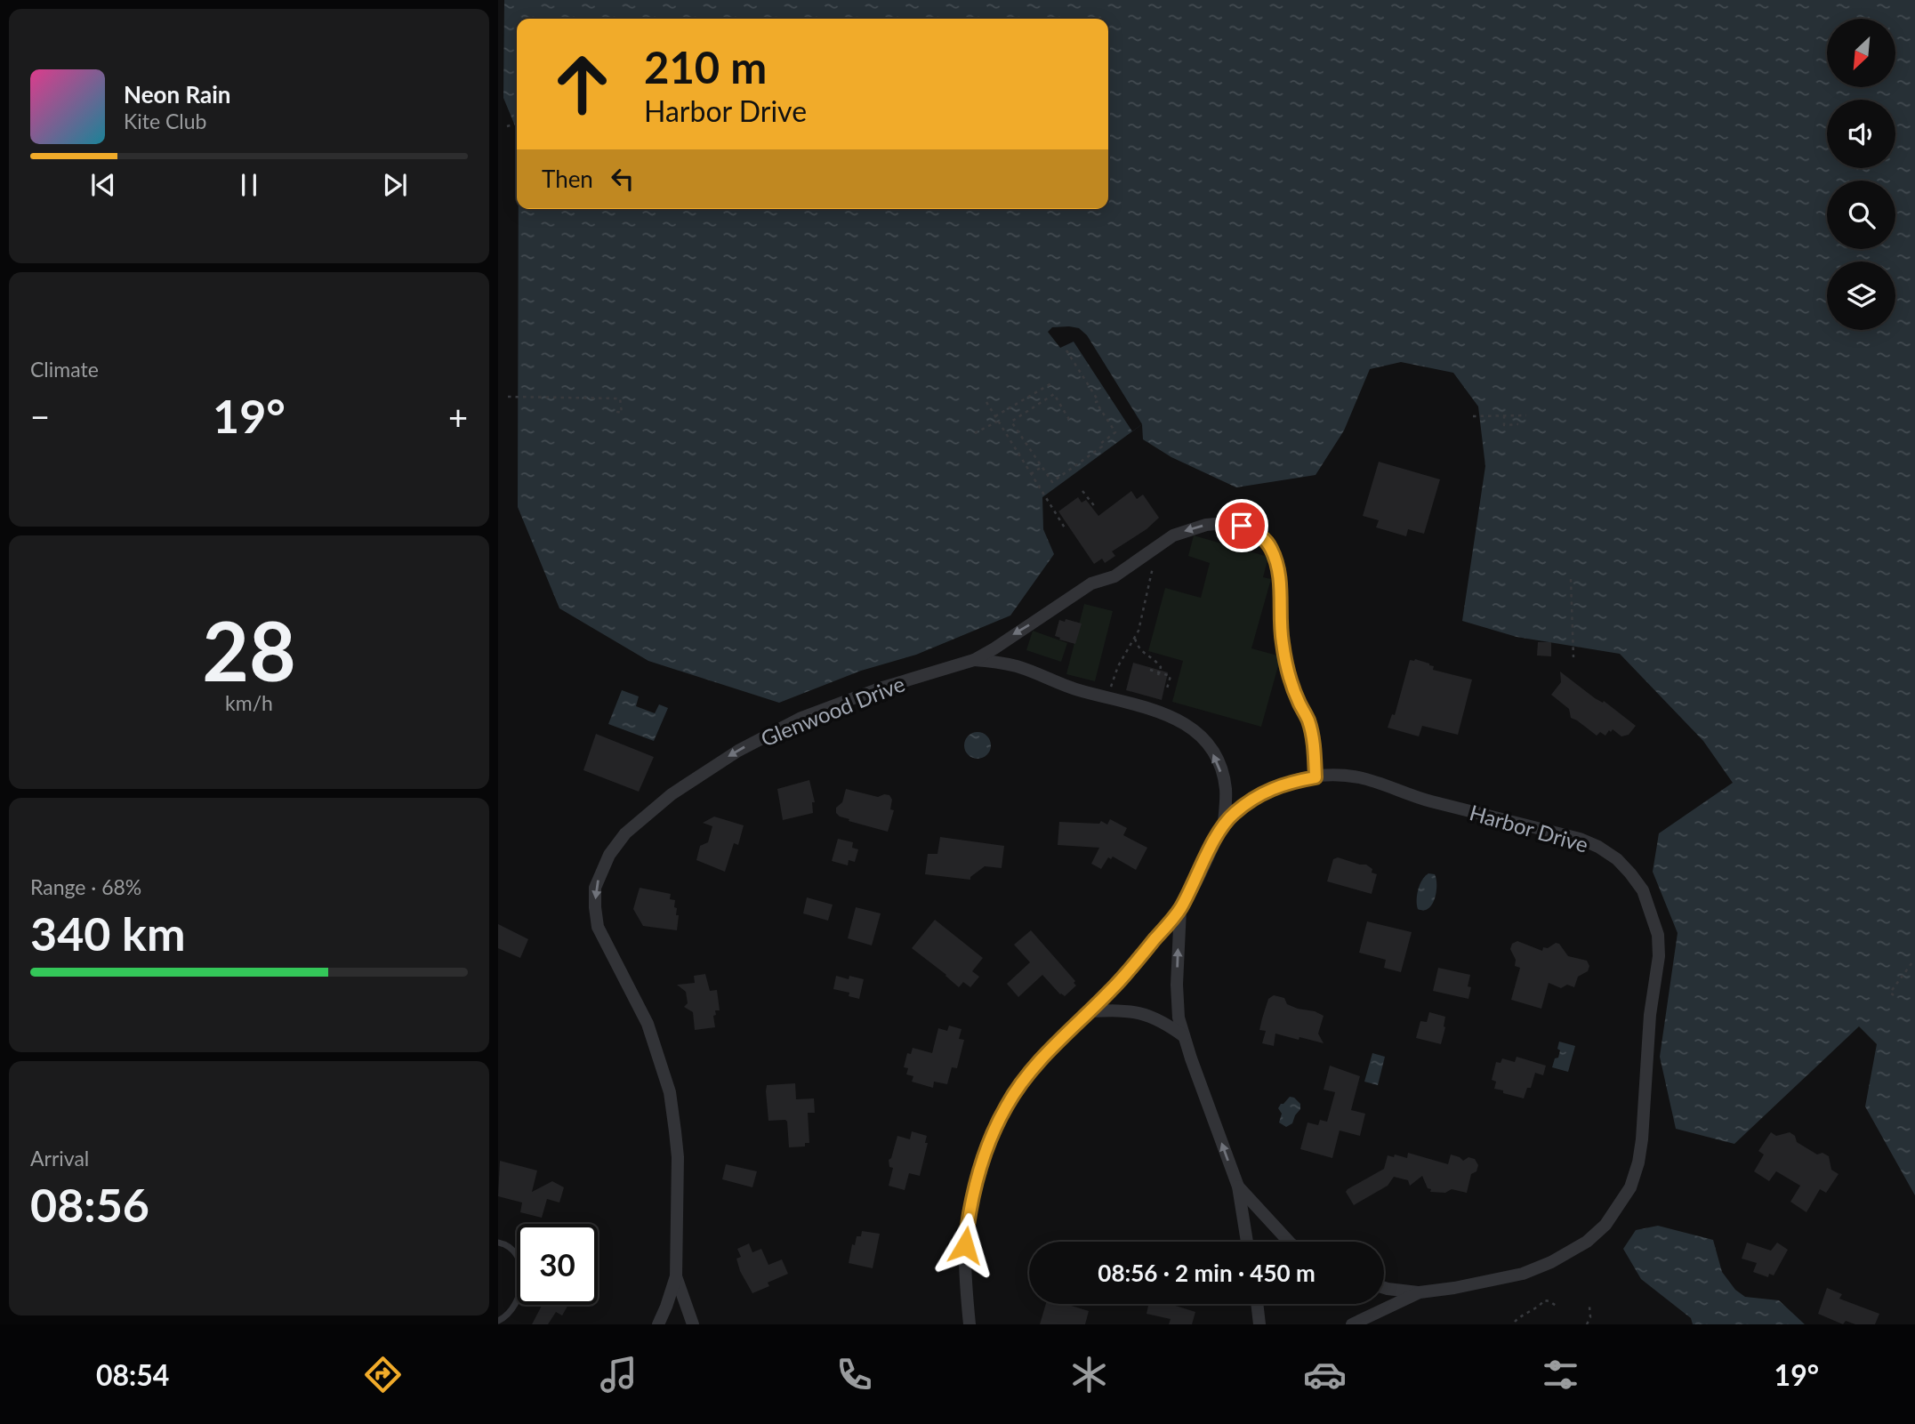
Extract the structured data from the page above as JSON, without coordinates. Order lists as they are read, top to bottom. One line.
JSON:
{"streets":{"street":["Glenwood Drive","Harbor Drive"]},"crossings":[["Glenwood Drive","Harbor Drive"]],"north":"bottom left","page":{"turn":["210 m","Harbor Drive"],"song":["Neon Rain","Kite Club"],"then":"Then","tile":["Climate",["28","km/h"],["Range · 68%","340 km"],["Arrival","08:56"]],"heat":["−","19°","+"],"limit":"30","trip":"08:56 · 2 min · 450 m","tabs":["08:54","19°"]}}
